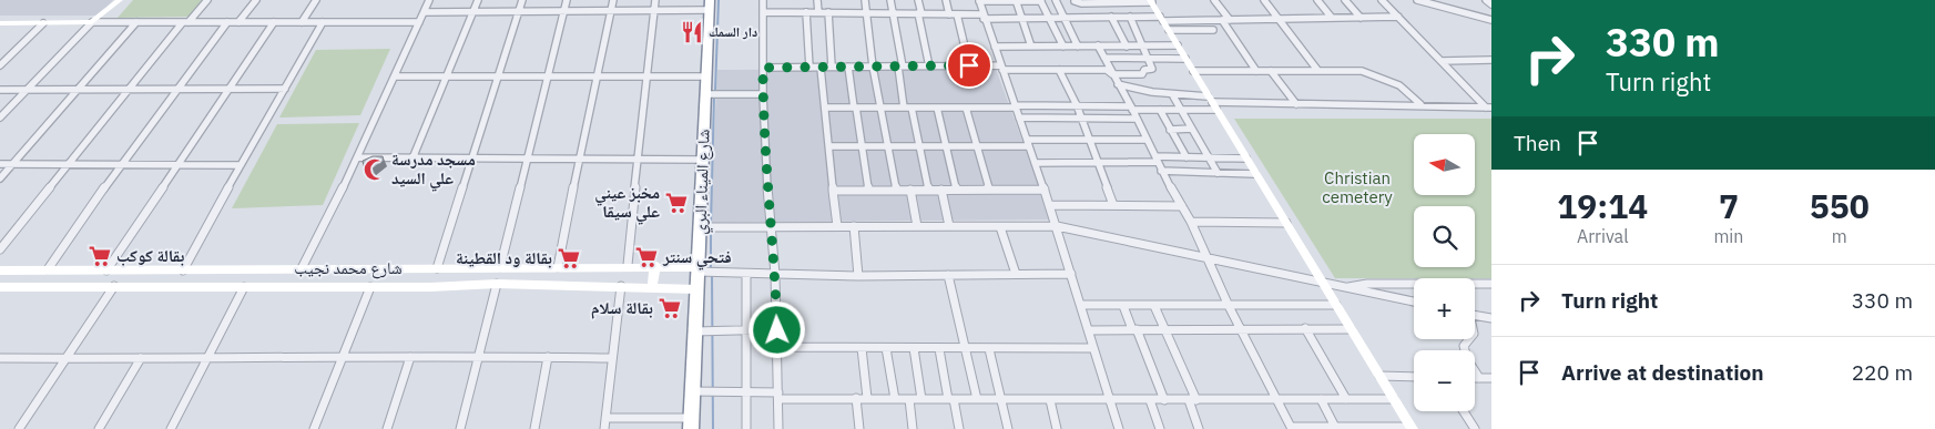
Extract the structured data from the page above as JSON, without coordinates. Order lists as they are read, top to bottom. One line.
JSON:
{"streets":{"highway":["شارع الميناء البري"],"main road":["شارع محمد نجيب"]},"crossings":[["شارع الميناء البري","شارع محمد نجيب"]],"parks":["Christian cemetery"],"places":{"restaurant":["دار السمك"],"mosque":["مسجد مدرسة علي السيد"],"supermarket":["مخبز عيني علي سيقا","بقالة كوكب","فتحي سنتر","بقالة ود القطينة","بقالة سلام"]},"north":"left","page":{"turn":["330 m","Turn right"],"then":"Then","map_buttons":["+","−"],"eta":["19:14","Arrival","7","min","550","m"],"list":[{"name":"Turn right","value":"330 m"},{"name":"Arrive at destination","value":"220 m"}]}}
